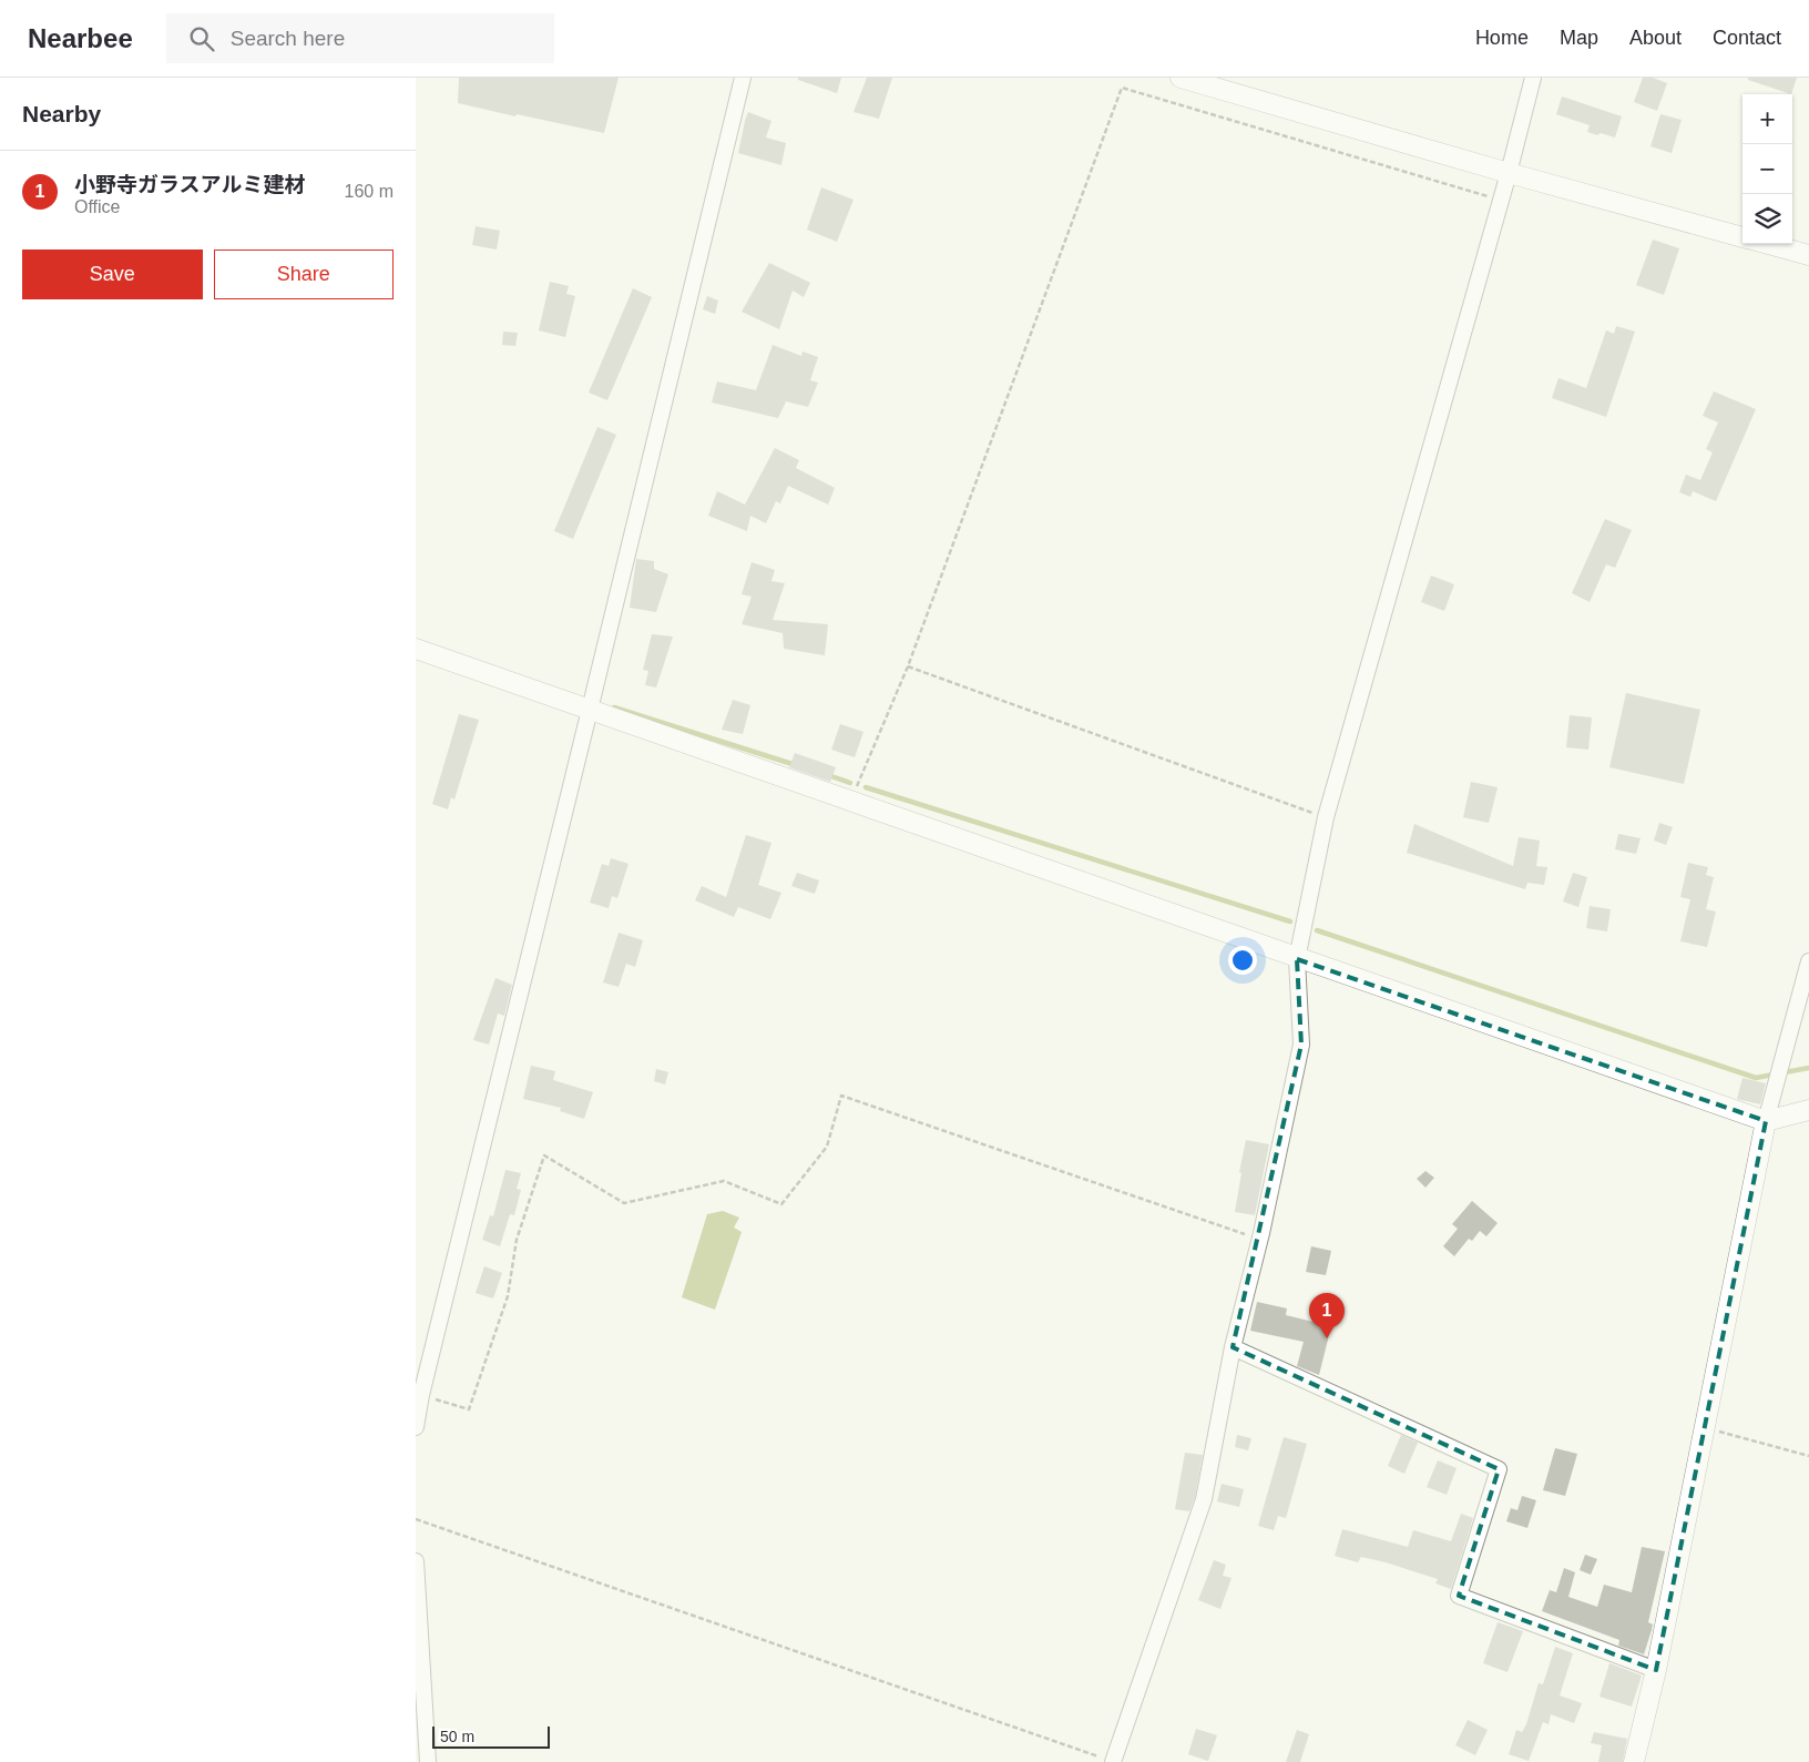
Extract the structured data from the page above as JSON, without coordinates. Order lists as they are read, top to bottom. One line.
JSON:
{"scale_bar":"50 m","page":{"header":"Nearbee","search":"Search here","nav":["Home","Map","About","Contact"],"heading":"Nearby","map_buttons":["+","−"],"list":[{"mark":"1","name":"小野寺ガラスアルミ建材","note":"Office","value":"160 m"}],"buttons":["Save","Share"],"pins":"1","scale":"50 m"}}
